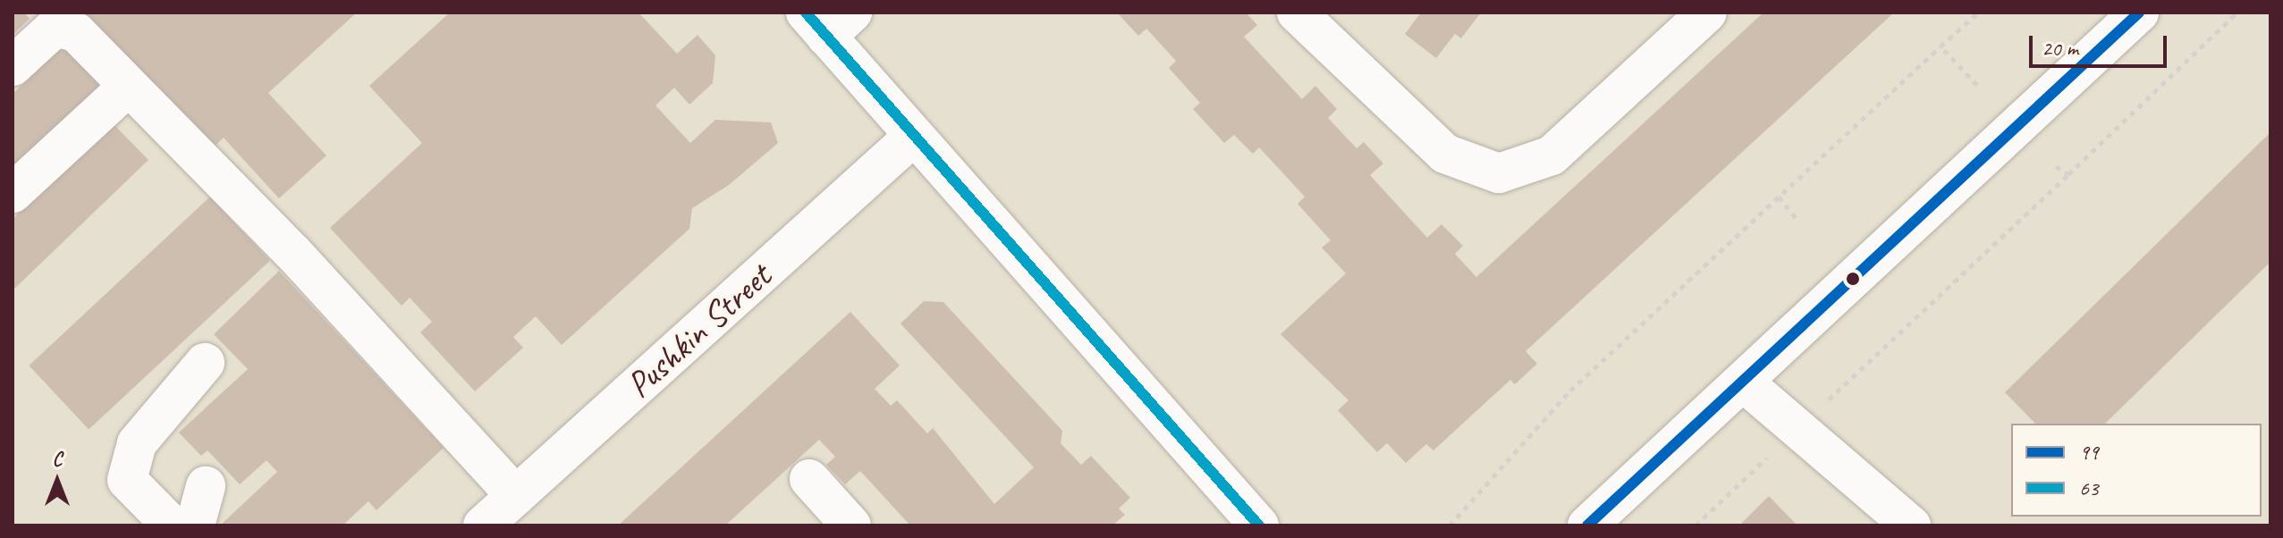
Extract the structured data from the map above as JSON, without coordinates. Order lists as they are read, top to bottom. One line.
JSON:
{"streets":{"street":["Pushkin Street"]},"lines":["transit line 99","transit line 63"],"legend":["99","63"],"scale_bar":"20 m","north":"top"}
